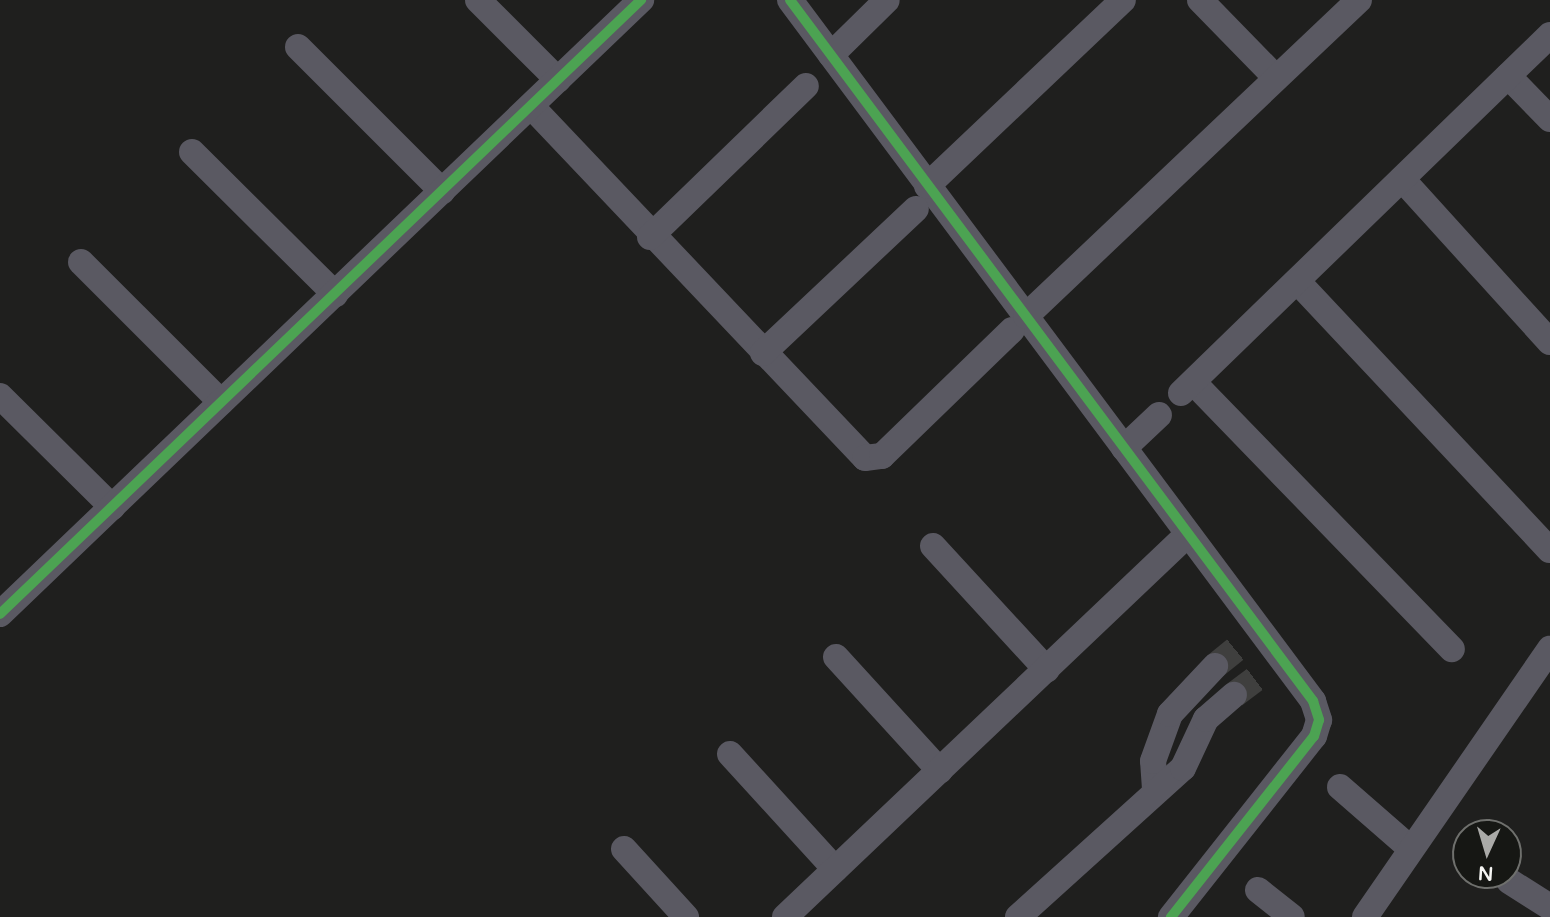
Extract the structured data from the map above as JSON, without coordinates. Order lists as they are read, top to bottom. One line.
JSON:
{"north":"bottom"}
